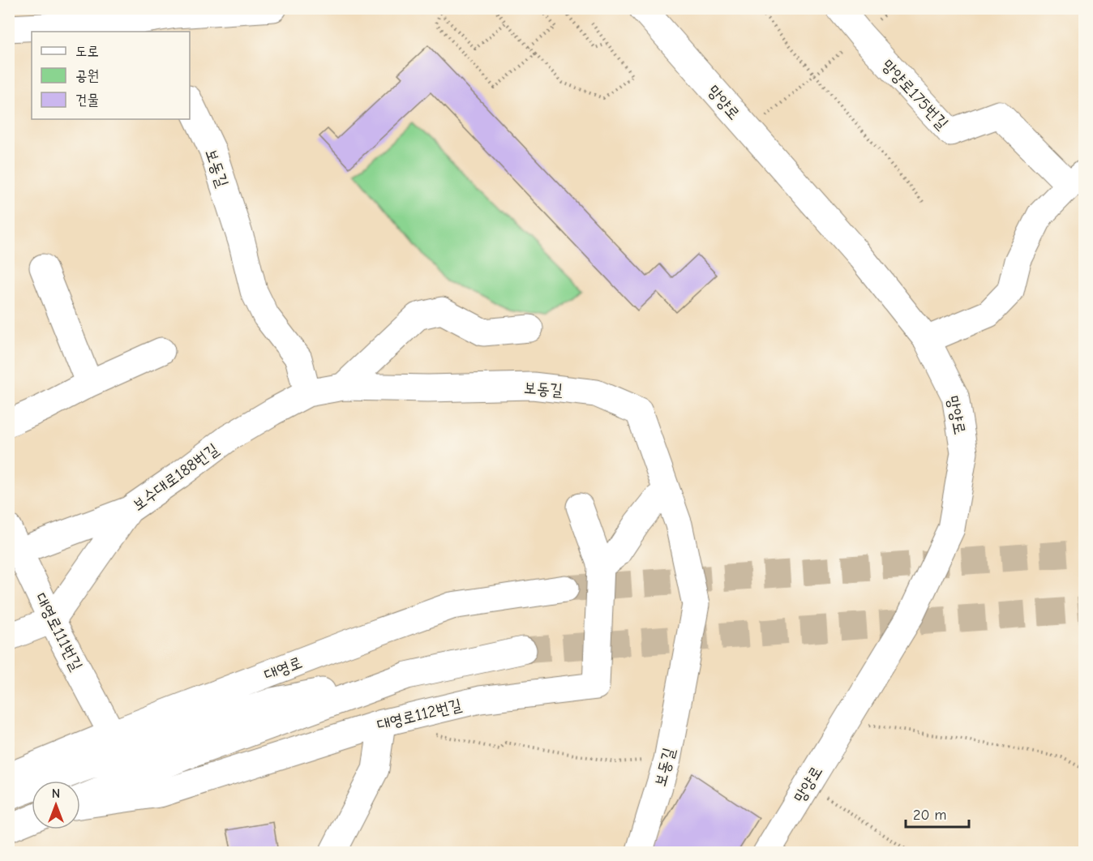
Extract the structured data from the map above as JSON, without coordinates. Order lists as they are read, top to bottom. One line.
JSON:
{"streets":{"street":["망양로175번길","망양로","보동길","보수대로188번길","대영로111번길","대영로","대영로112번길"]},"crossings":[["보동길","보수대로188번길"],["보수대로188번길","대영로111번길"],["대영로111번길","대영로"]],"legend":["도로","공원","건물"],"scale_bar":"20 m","north":"top"}
